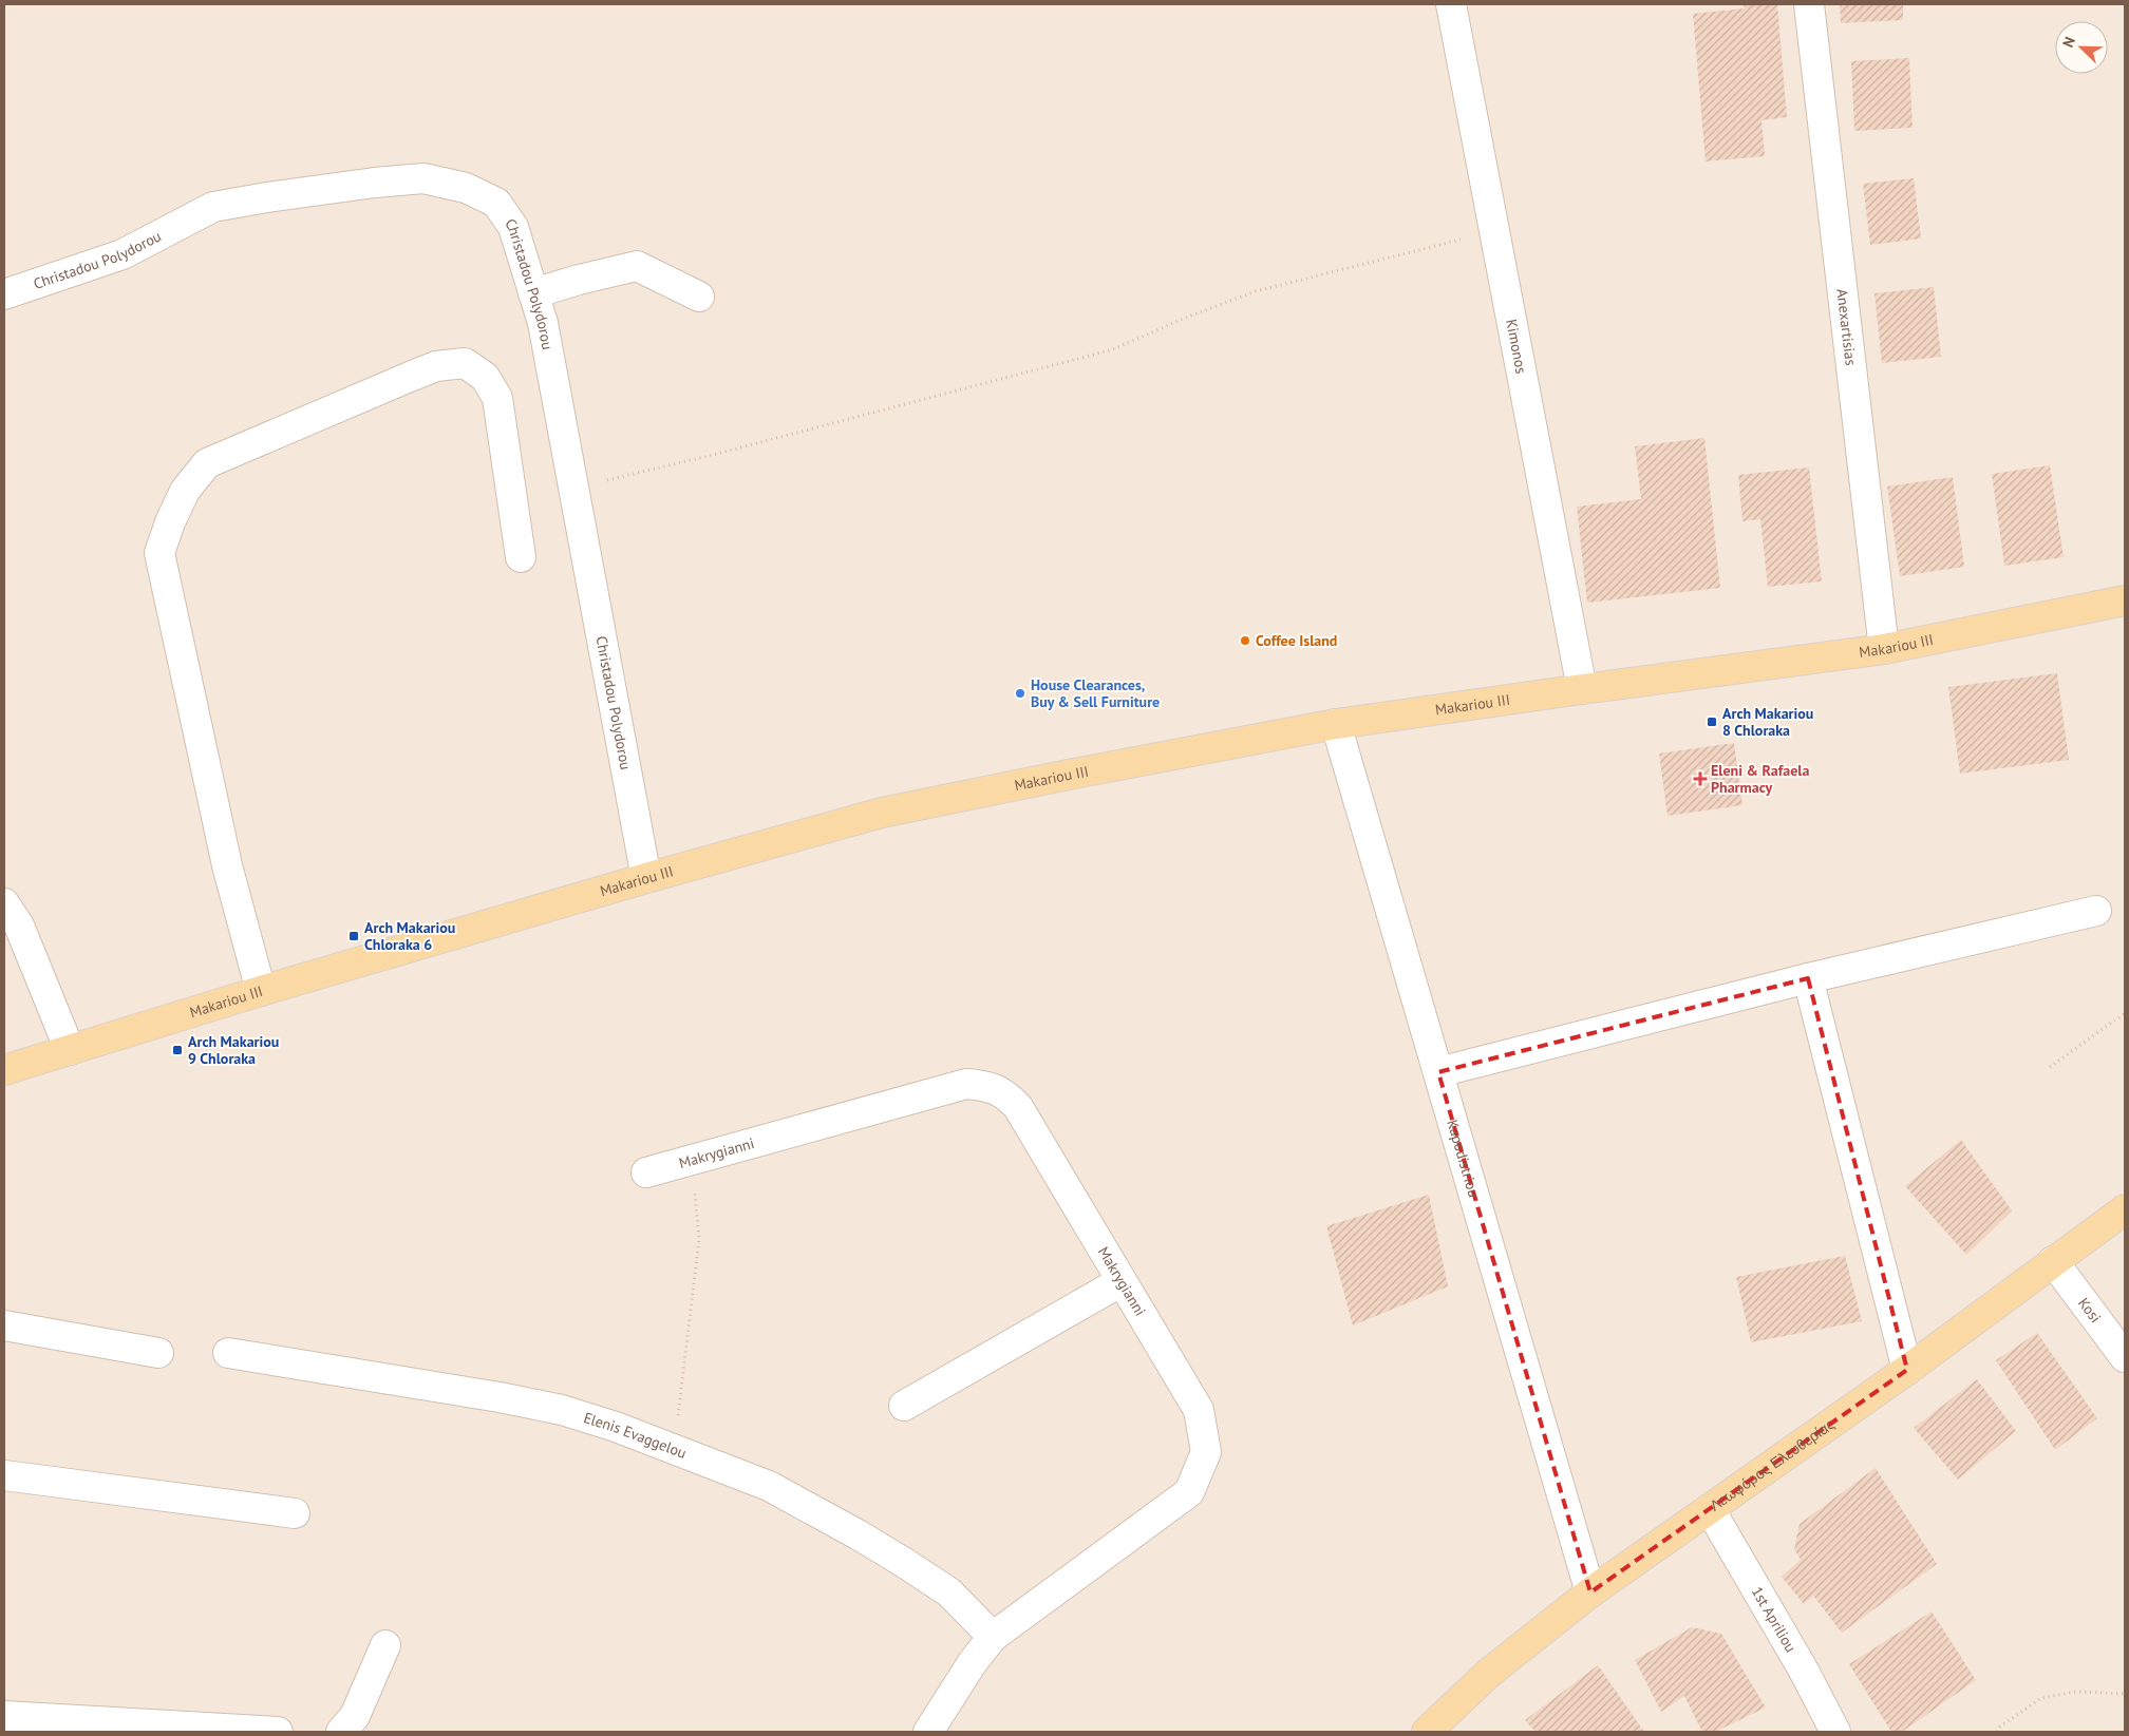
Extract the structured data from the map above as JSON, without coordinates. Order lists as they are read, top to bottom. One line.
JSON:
{"streets":{"main road":["Makariou III","Λεωφόρος Ελευθερίας"],"street":["Christadou Polydorou","Anexartisias","Kimonos","Makrygianni","Kapodistriou","Kosi","Elenis Evaggelou","1st Apriliou"]},"crossings":[["Christadou Polydorou","Makariou III"],["Anexartisias","Makariou III"],["Kimonos","Makariou III"],["Makariou III","Kapodistriou"],["Makrygianni","Elenis Evaggelou"],["Kapodistriou","Λεωφόρος Ελευθερίας"],["Kosi","Λεωφόρος Ελευθερίας"],["Λεωφόρος Ελευθερίας","1st Apriliou"]],"places":{"other":["Coffee Island","House Clearances, Buy & Sell Furniture"],"transit":["Arch Makariou 8 Chloraka","Arch Makariou Chloraka 6","Arch Makariou 9 Chloraka"],"health":["Eleni & Rafaela Pharmacy"]},"north":"top left"}
